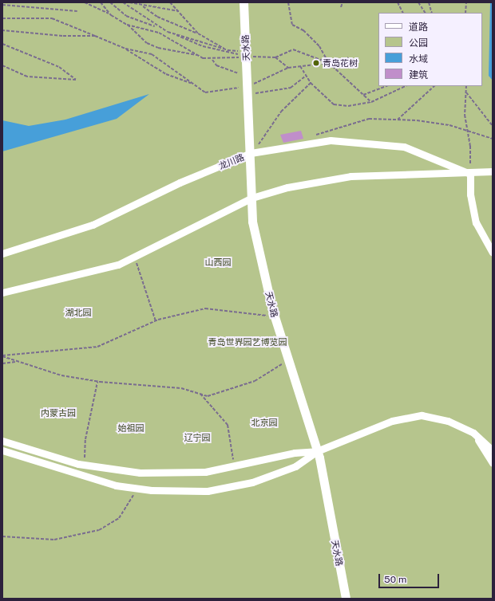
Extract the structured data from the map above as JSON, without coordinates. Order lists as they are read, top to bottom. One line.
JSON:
{"streets":{"street":["天水路","龙川路"]},"crossings":[["天水路","龙川路"]],"parks":["山西园","湖北园","青岛世界园艺博览园","内蒙古园","北京园","始祖园","辽宁园"],"places":["青岛花树"],"legend":["道路","公园","水域","建筑"],"scale_bar":"50 m"}
